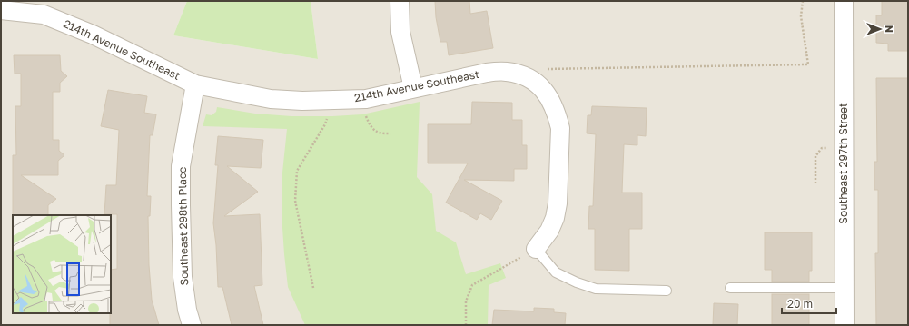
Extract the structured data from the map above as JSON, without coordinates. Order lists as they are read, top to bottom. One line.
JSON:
{"streets":{"street":["214th Avenue Southeast","Southeast 297th Street","Southeast 298th Place"]},"crossings":[["214th Avenue Southeast","Southeast 298th Place"]],"scale_bar":"20 m","north":"right"}
